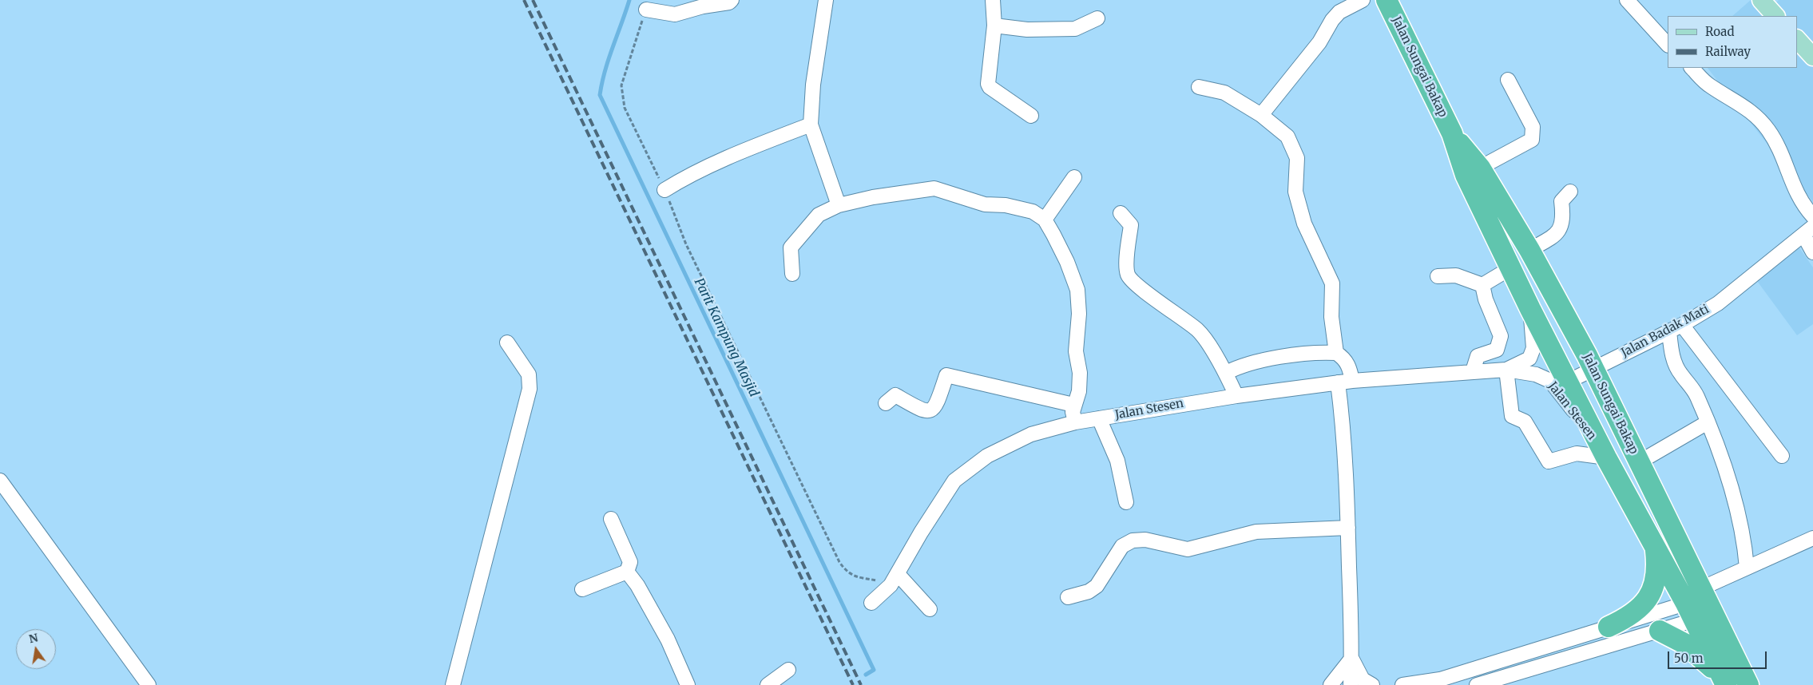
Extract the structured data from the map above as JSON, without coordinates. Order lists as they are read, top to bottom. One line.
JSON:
{"streets":{"highway":["Jalan Sungai Bakap"],"street":["Jalan Badak Mati","Jalan Stesen"]},"crossings":[["Jalan Sungai Bakap","Jalan Badak Mati"],["Jalan Sungai Bakap","Jalan Stesen"]],"water":["Parit Kampung Masjid"],"legend":["Road","Railway"],"scale_bar":"50 m","north":"top"}
